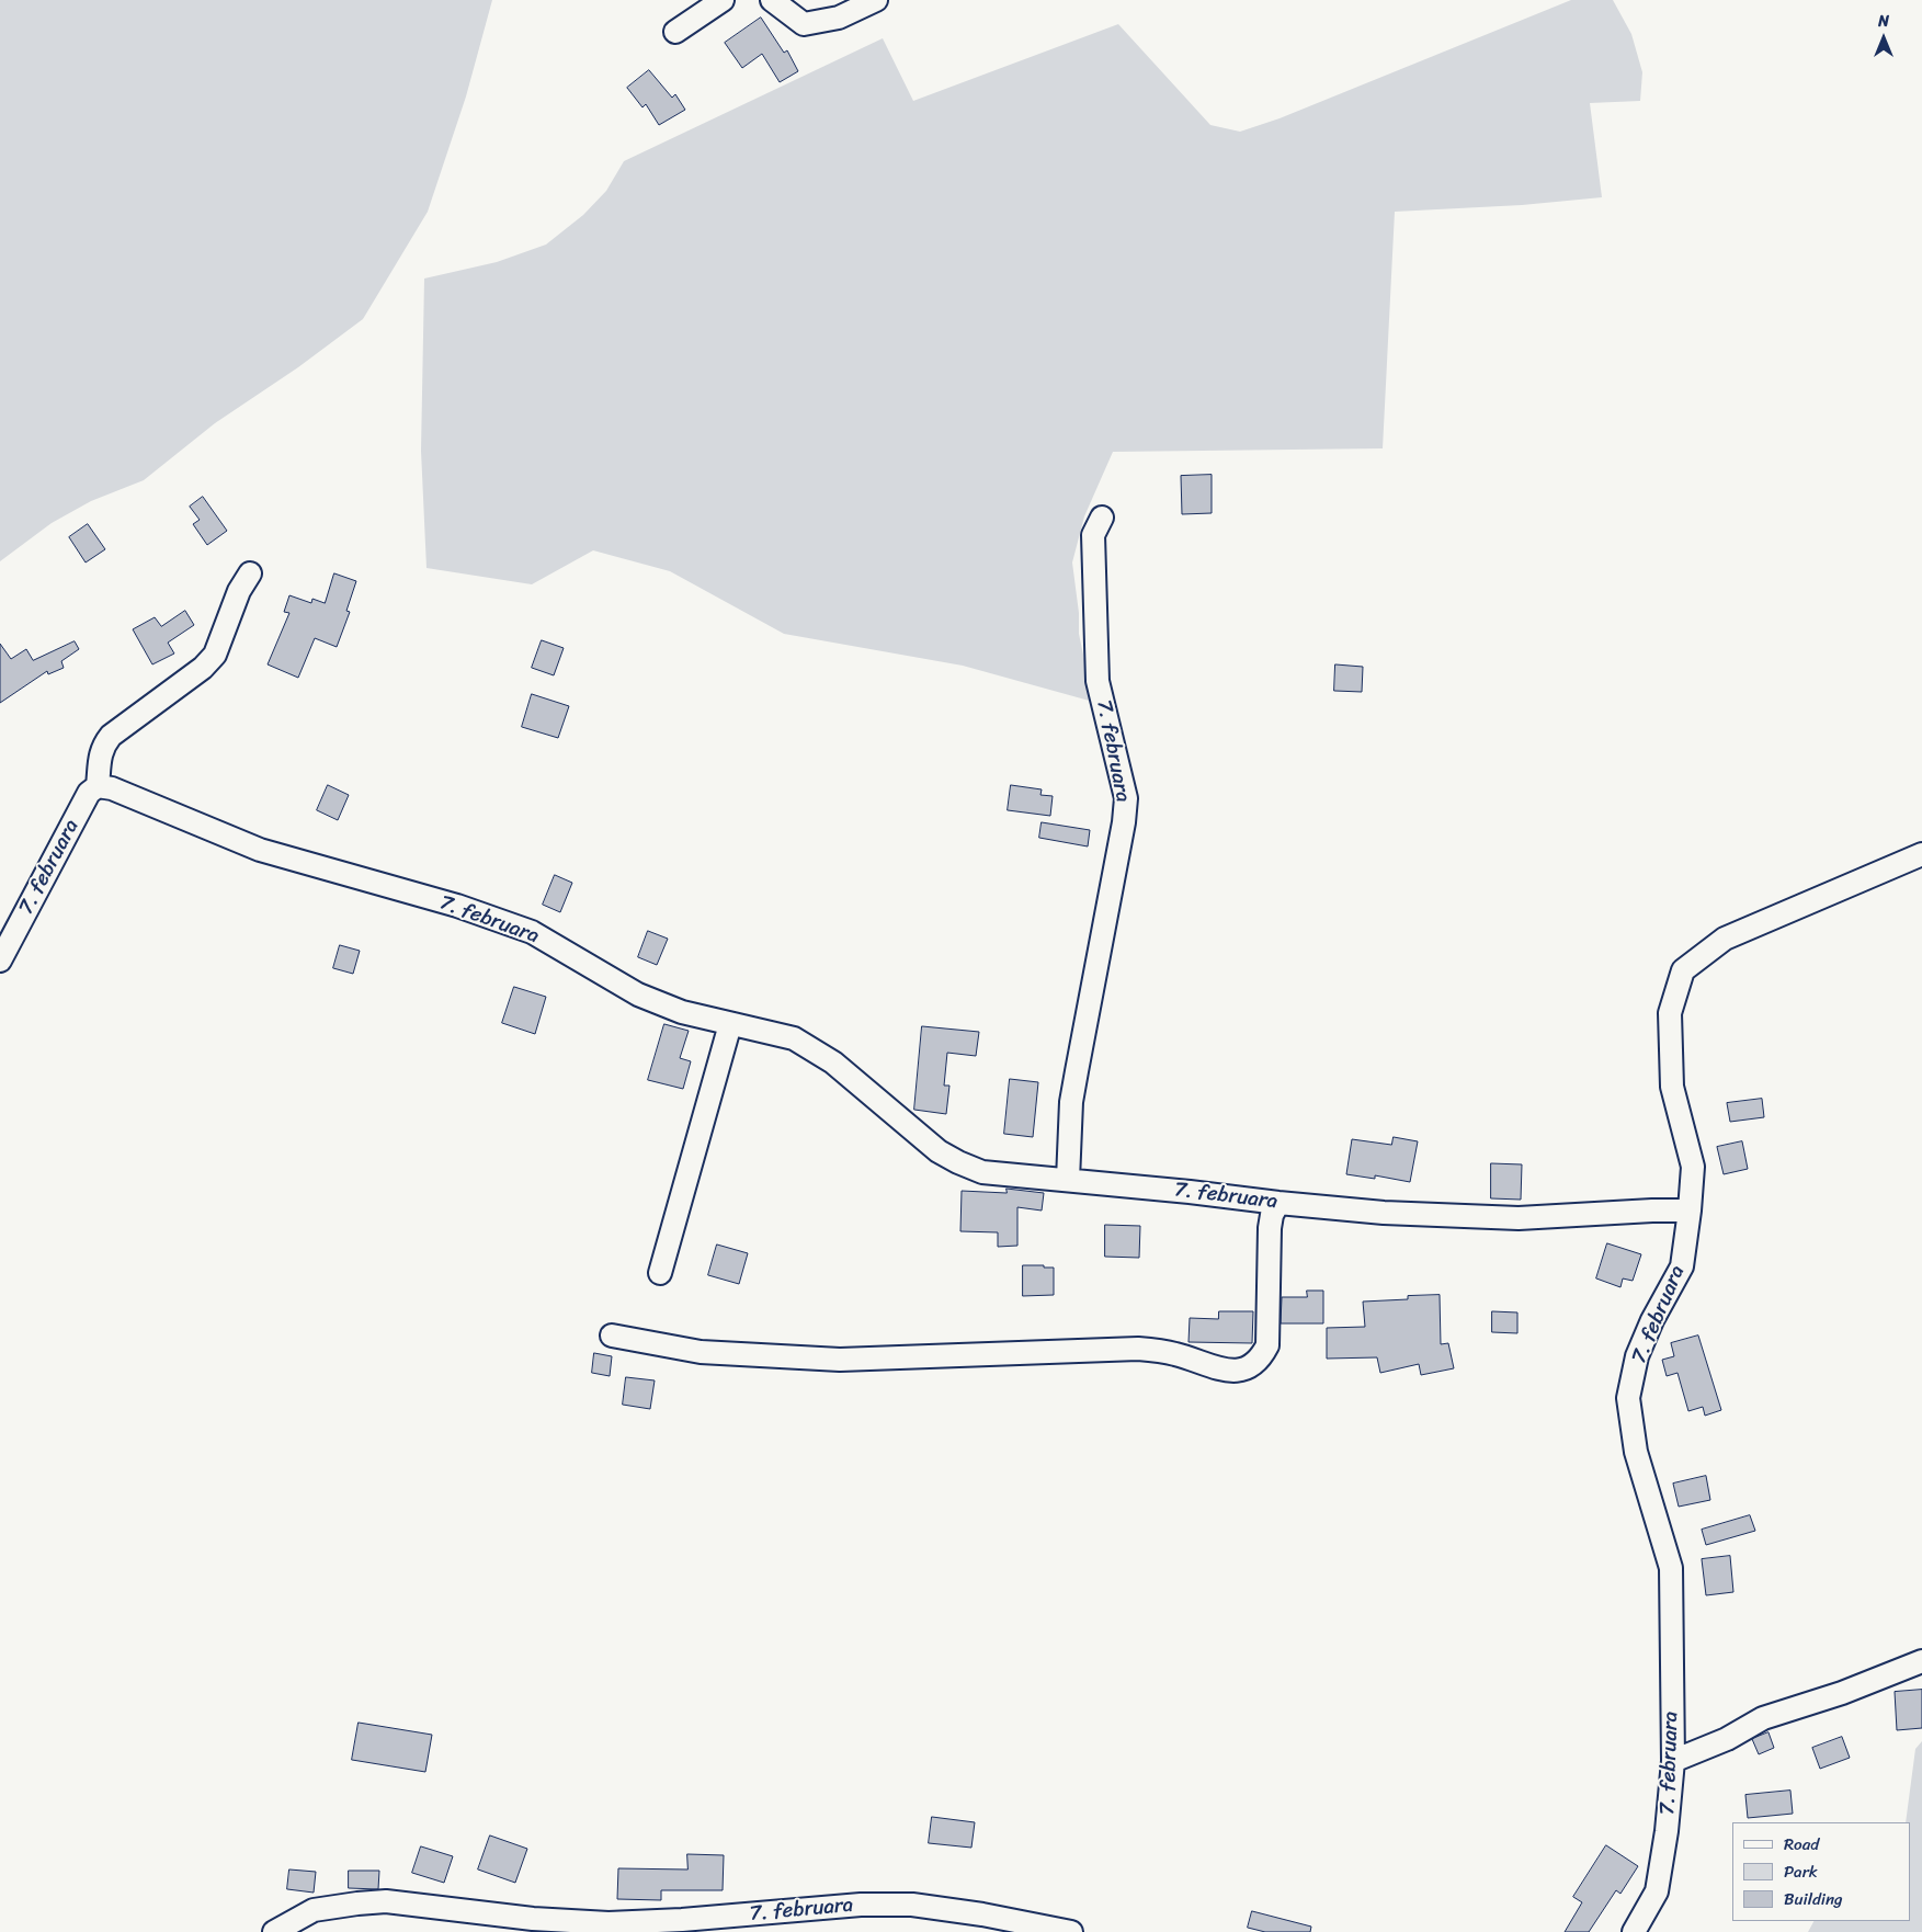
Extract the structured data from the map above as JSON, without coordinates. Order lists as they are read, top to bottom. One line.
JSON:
{"streets":{"street":["7. februara"]},"legend":["Road","Park","Building"],"north":"top"}
